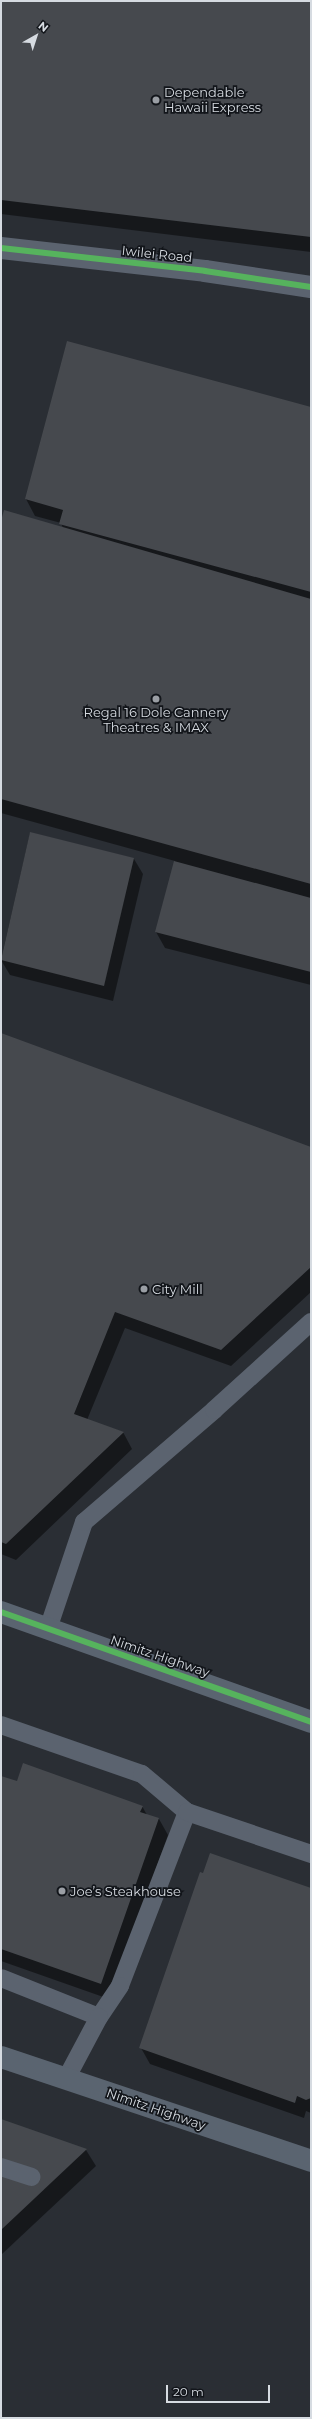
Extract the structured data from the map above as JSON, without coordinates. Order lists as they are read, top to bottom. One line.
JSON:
{"streets":{"main road":["Nimitz Highway"],"street":["Iwilei Road"]},"places":["Dependable Hawaii Express","Regal 16 Dole Cannery Theatres & IMAX","City Mill","Joe’s Steakhouse"],"scale_bar":"20 m","north":"top right"}
